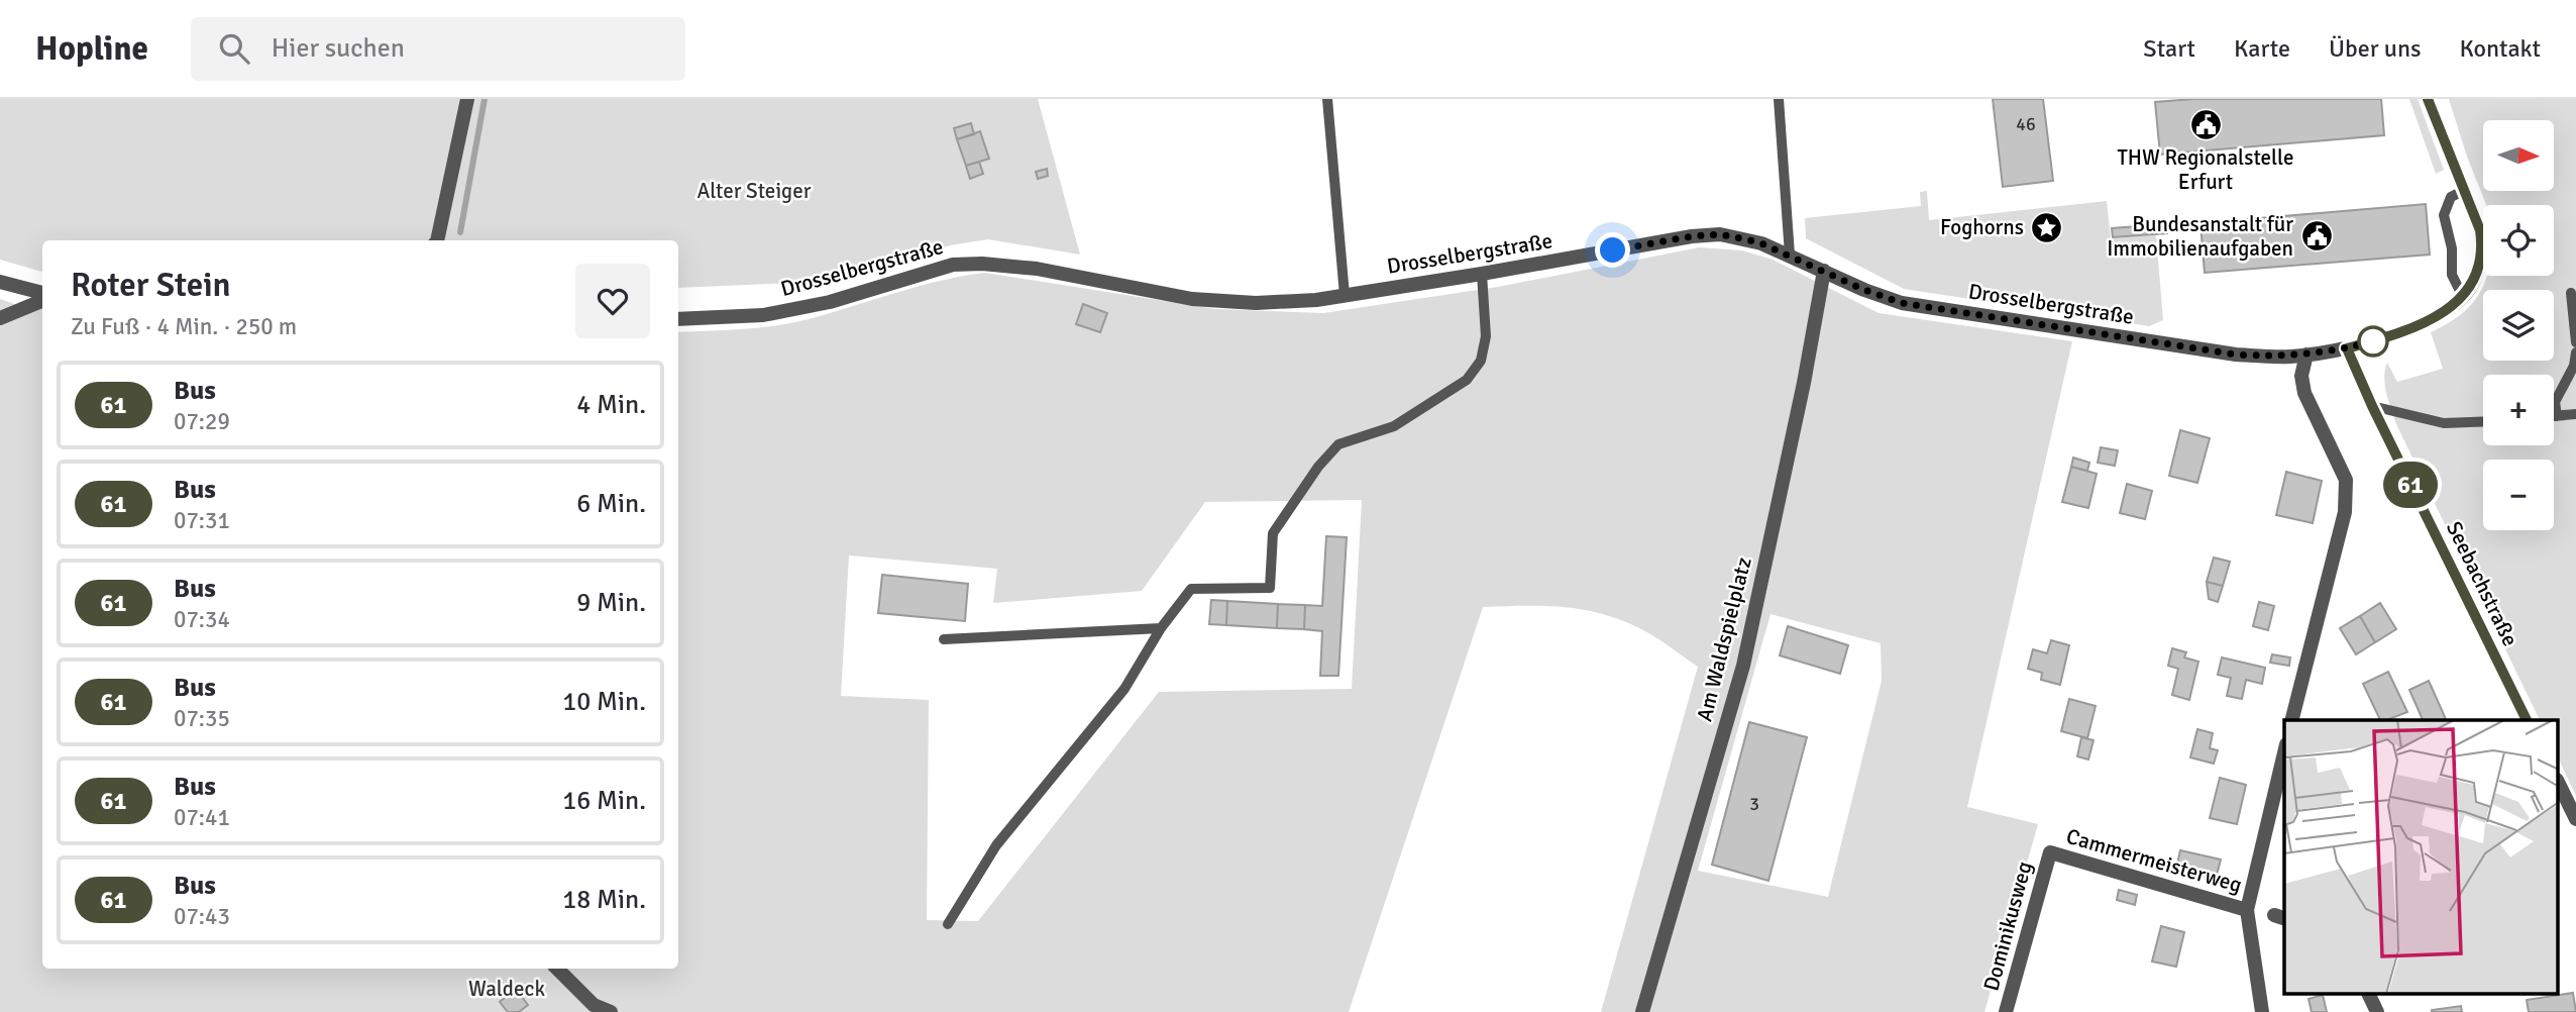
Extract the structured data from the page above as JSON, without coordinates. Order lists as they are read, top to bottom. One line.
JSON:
{"streets":{"street":["Drosselbergstraße","Seebachstraße","Am Waldspielplatz","Cammermeisterweg","Dominikusweg"]},"crossings":[["Drosselbergstraße","Seebachstraße"],["Drosselbergstraße","Am Waldspielplatz"],["Cammermeisterweg","Dominikusweg"]],"parks":["Alter Steiger","Waldeck"],"places":{"public building":["THW Regionalstelle Erfurt","Bundesanstalt für Immobilienaufgaben"],"place":["Foghorns"]},"lines":["bus line 61"],"house_numbers":["46","3"],"north":"right","page":{"header":"Hopline","search":"Hier suchen","nav":["Start","Karte","Über uns","Kontakt"],"on_map":"61","map_buttons":["+","−"],"heading":["Roter Stein","Zu Fuß · 4 Min. · 250 m"],"list":[{"mark":"61","name":"Bus","note":"07:29","value":"4 Min."},{"mark":"61","name":"Bus","note":"07:31","value":"6 Min."},{"mark":"61","name":"Bus","note":"07:34","value":"9 Min."},{"mark":"61","name":"Bus","note":"07:35","value":"10 Min."},{"mark":"61","name":"Bus","note":"07:41","value":"16 Min."},{"mark":"61","name":"Bus","note":"07:43","value":"18 Min."}]}}
